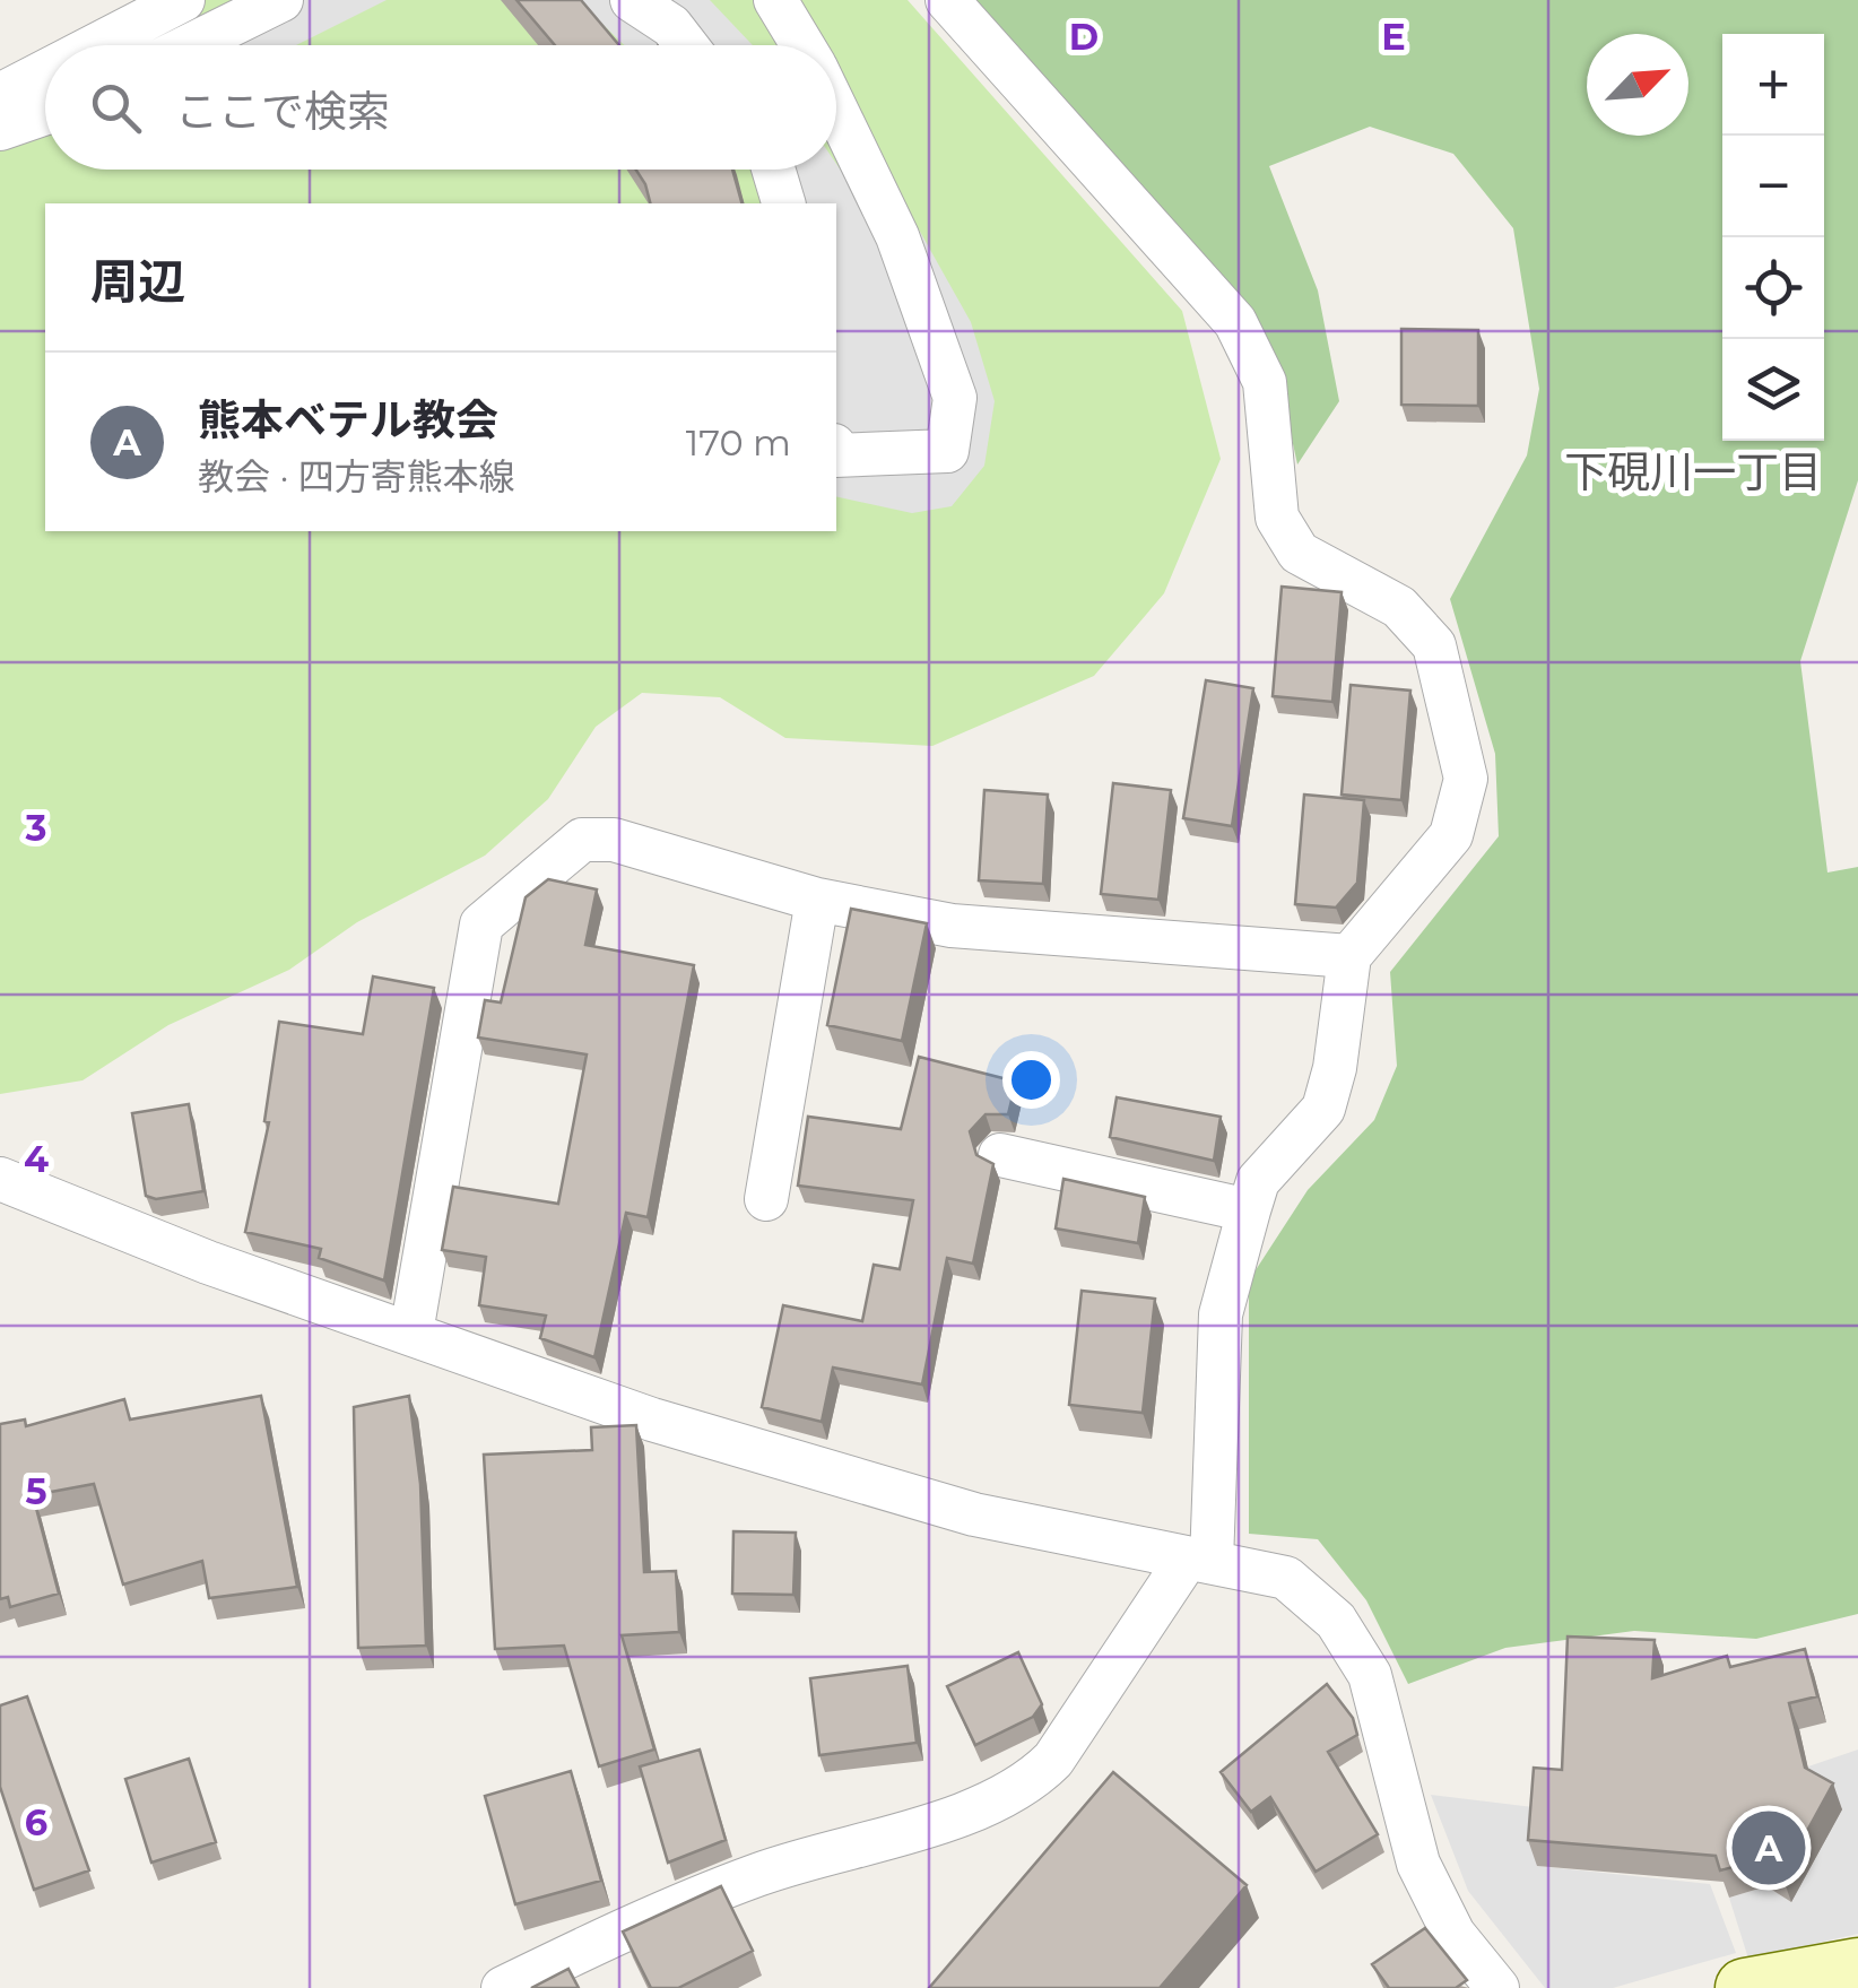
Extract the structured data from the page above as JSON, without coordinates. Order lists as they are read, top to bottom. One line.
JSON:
{"districts":["下硯川一丁目"],"north":"top right","page":{"map_buttons":["+","−"],"search":"ここで検索","heading":"周辺","list":[{"mark":"A","name":"熊本ベテル教会","note":"教会 · 四方寄熊本線","value":"170 m"}],"pins":"A"},"grid":{"columns":["D","E"],"rows":["3","4","5","6"]}}
